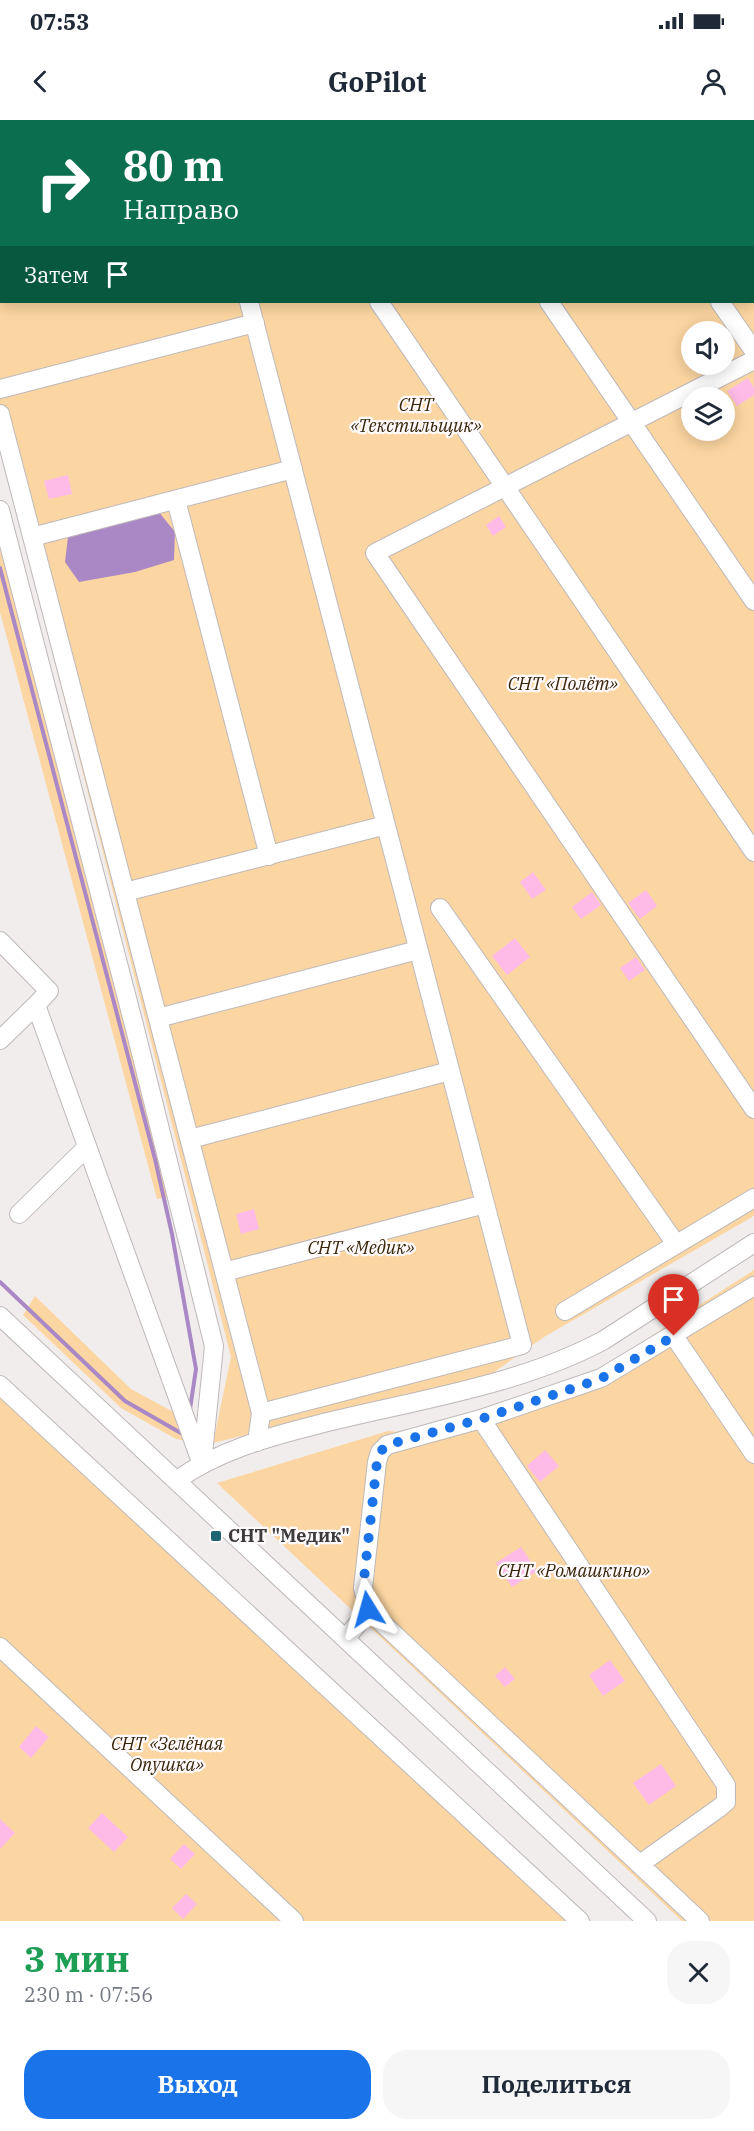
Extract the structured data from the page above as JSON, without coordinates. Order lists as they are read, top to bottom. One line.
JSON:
{"parks":["СНТ «Текстильщик»","СНТ «Полёт»","СНТ «Медик»","СНТ «Ромашкино»","СНТ «Зелёная Опушка»"],"places":{"transit":["СНТ \"Медик\""]},"page":{"status":"07:53","header":"GoPilot","turn":["80 m","Направо"],"then":"Затем","heading":["3 мин","230 m · 07:56"],"buttons":["Выход","Поделиться"]}}
